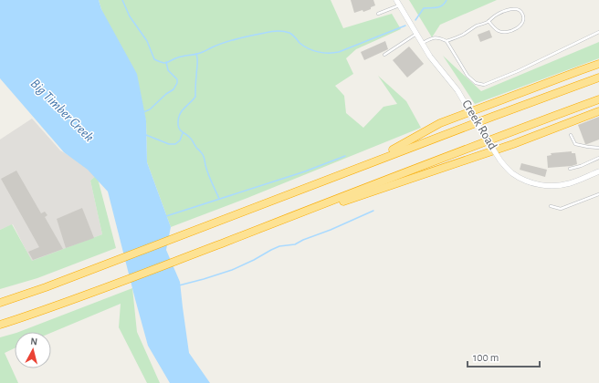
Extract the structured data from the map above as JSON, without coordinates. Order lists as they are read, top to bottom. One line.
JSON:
{"streets":{"street":["Creek Road"]},"water":["Big Timber Creek"],"scale_bar":"100 m","north":"top"}
